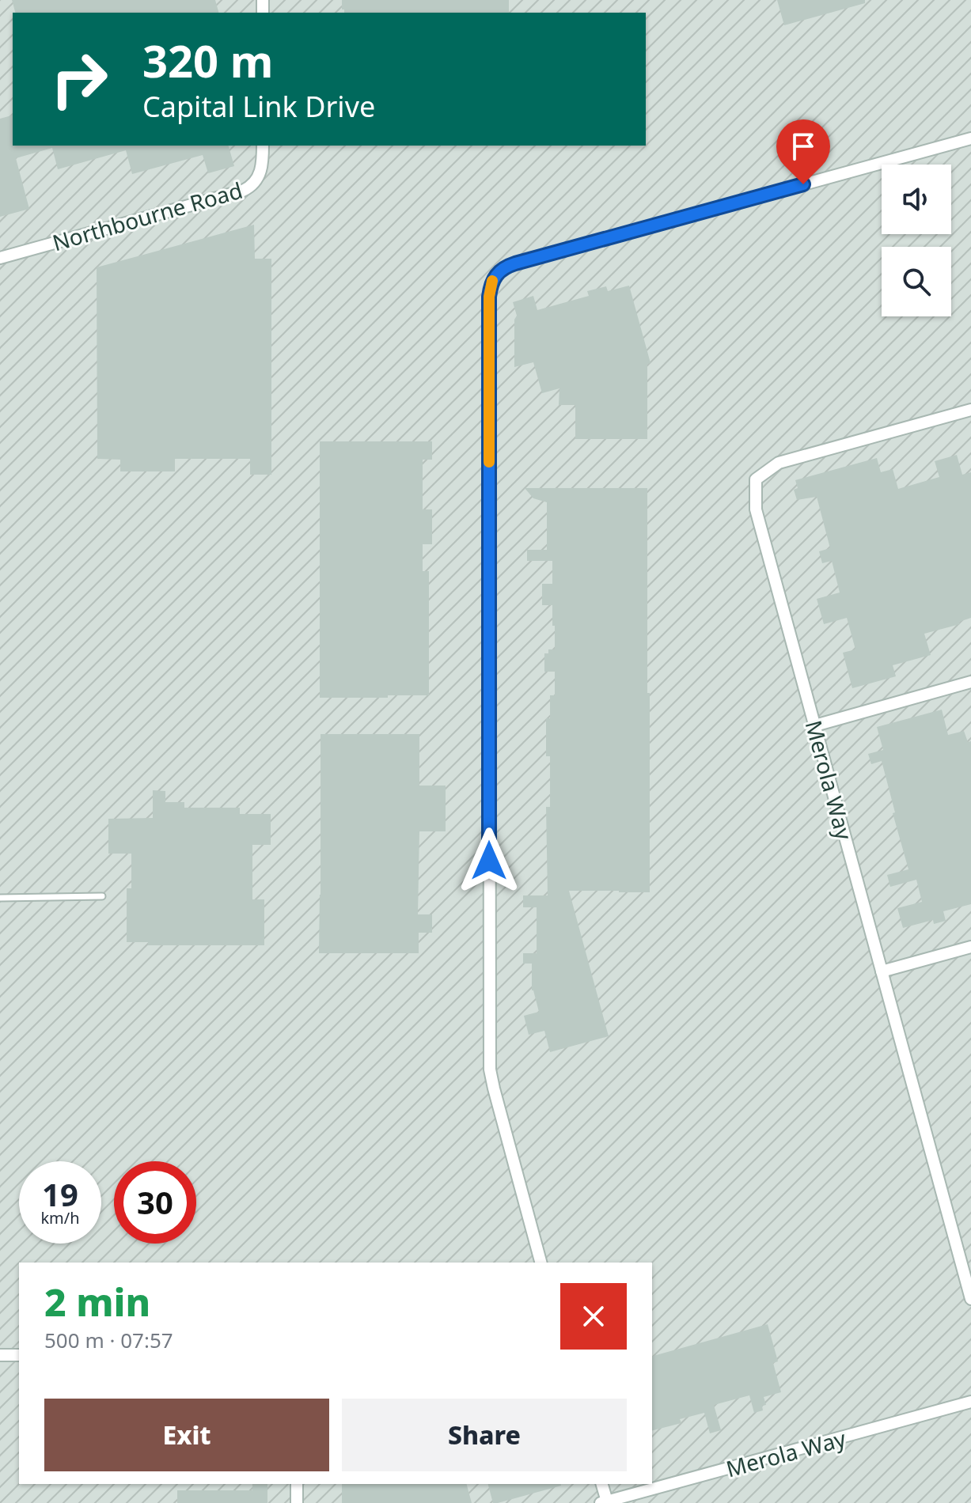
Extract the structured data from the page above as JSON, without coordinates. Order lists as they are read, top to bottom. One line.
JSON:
{"streets":{"street":["Northbourne Road","Merola Way"]},"page":{"turn":["320 m","Capital Link Drive"],"speed":"19 km/h","limit":"30","heading":["2 min","500 m · 07:57"],"buttons":["Exit","Share"]}}
